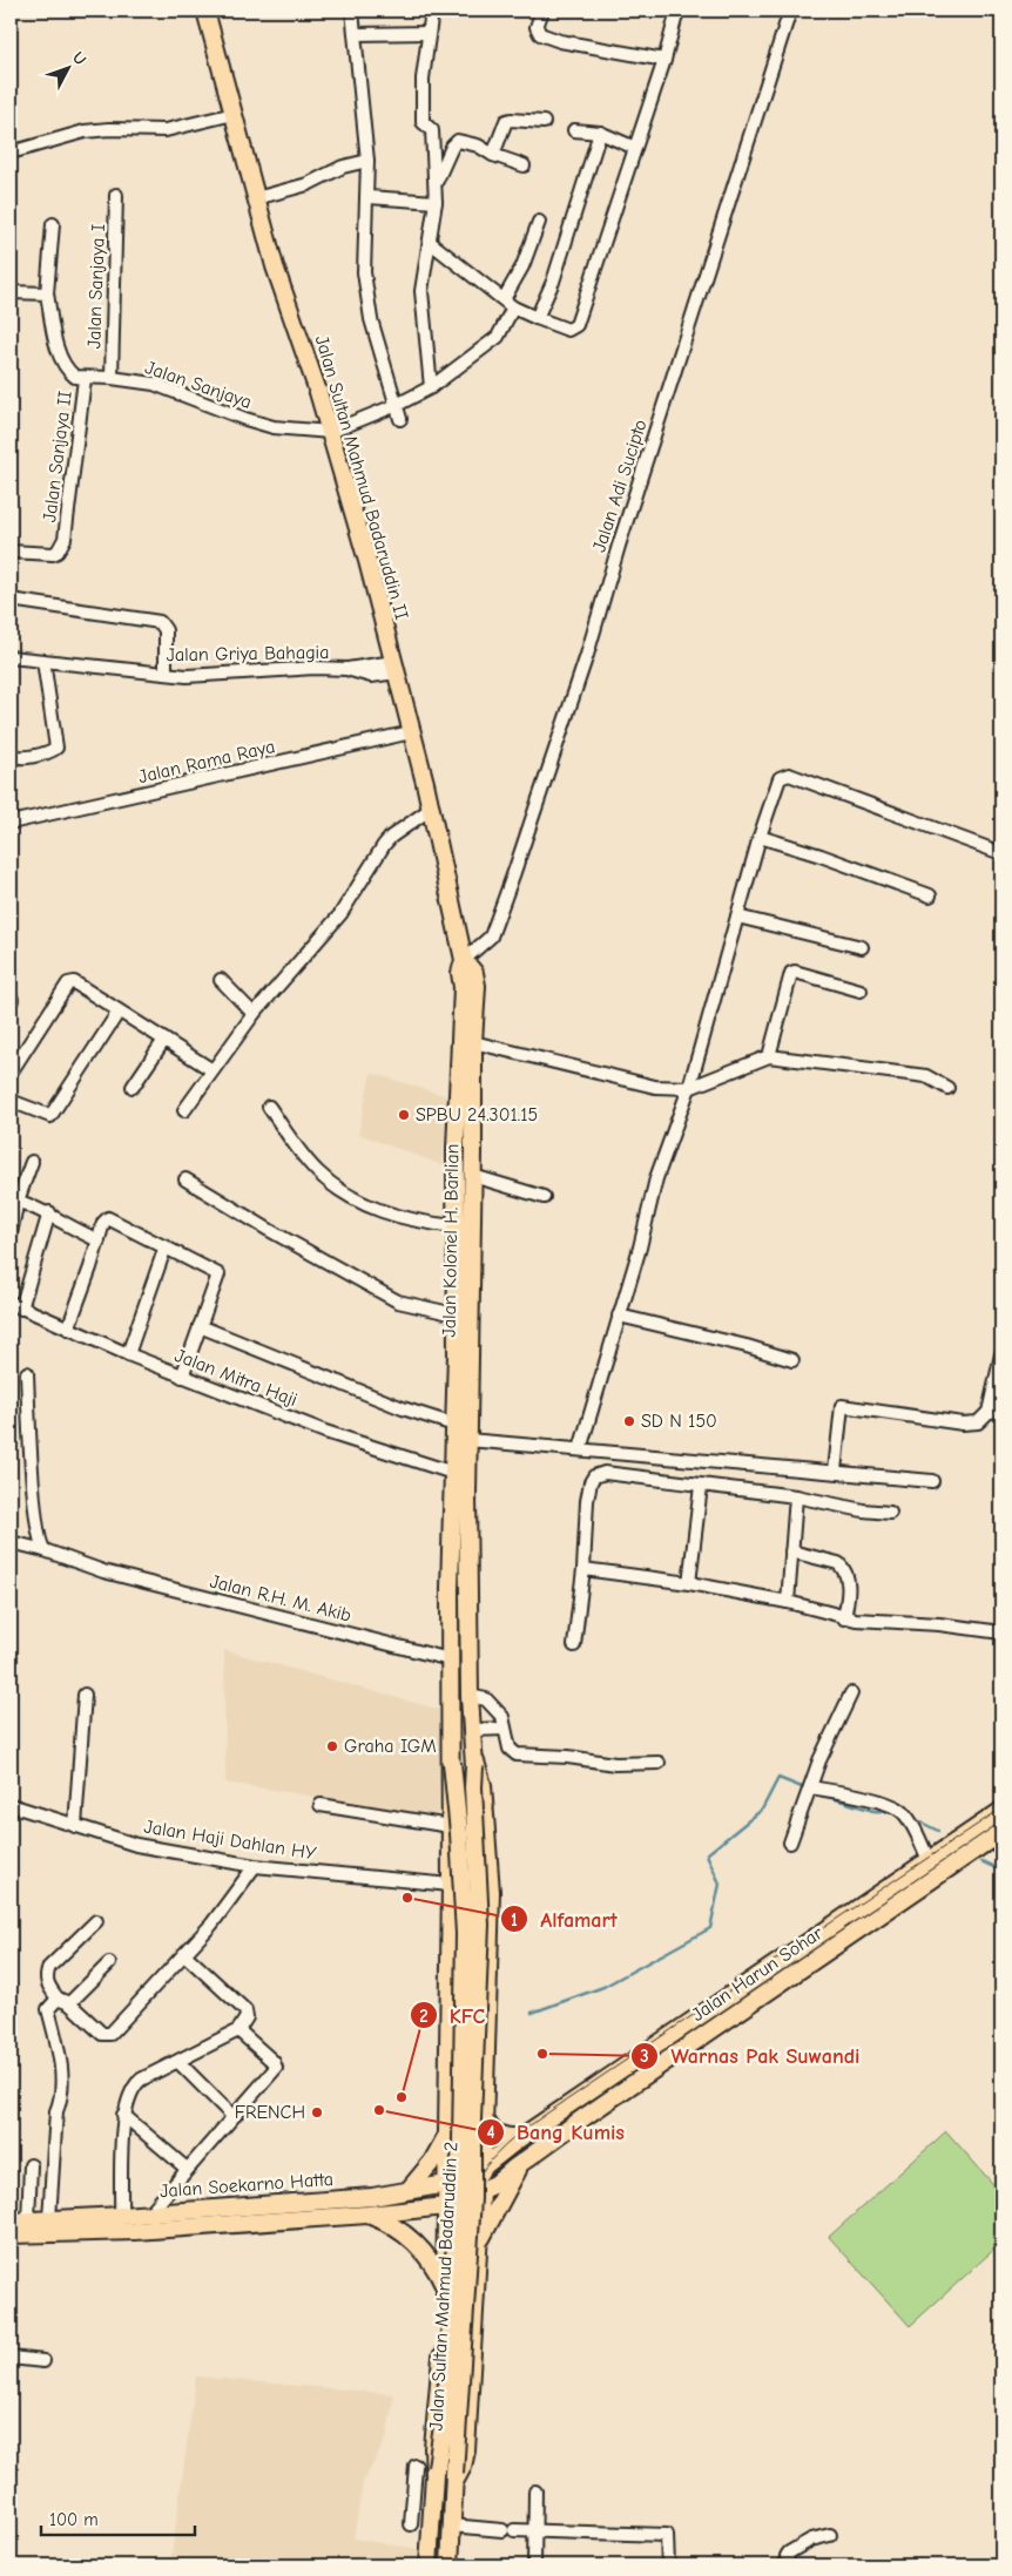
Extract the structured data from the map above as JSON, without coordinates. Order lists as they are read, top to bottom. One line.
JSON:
{"streets":{"highway":["Jalan Sultan Mahmud Badaruddin II","Jalan Kolonel H. Barlian","Jalan Harun Sohar","Jalan Soekarno Hatta","Jalan Sultan Mahmud Badaruddin 2"],"street":["Jalan Sanjaya I","Jalan Sanjaya","Jalan Sanjaya II","Jalan Adi Sucipto","Jalan Griya Bahagia","Jalan Rama Raya","Jalan Mitra Haji","Jalan R.H. M. Akib","Jalan Haji Dahlan HY"]},"crossings":[["Jalan Sanjaya I","Jalan Sanjaya"],["Jalan Sanjaya","Jalan Sanjaya II"],["Jalan Sanjaya","Jalan Sultan Mahmud Badaruddin II"],["Jalan Sultan Mahmud Badaruddin II","Jalan Adi Sucipto"],["Jalan Sultan Mahmud Badaruddin II","Jalan Griya Bahagia"],["Jalan Sultan Mahmud Badaruddin II","Jalan Rama Raya"],["Jalan Sultan Mahmud Badaruddin II","Jalan Kolonel H. Barlian"],["Jalan Adi Sucipto","Jalan Kolonel H. Barlian"],["Jalan Kolonel H. Barlian","Jalan Mitra Haji"],["Jalan Kolonel H. Barlian","Jalan R.H. M. Akib"],["Jalan Kolonel H. Barlian","Jalan Sultan Mahmud Badaruddin 2"],["Jalan Harun Sohar","Jalan Soekarno Hatta"]],"places":["SPBU 24.301.15","SD N 150","Graha IGM","Alfamart","Warnas Pak Suwandi","KFC","Bang Kumis","FRENCH"],"scale_bar":"100 m","north":"top right"}
